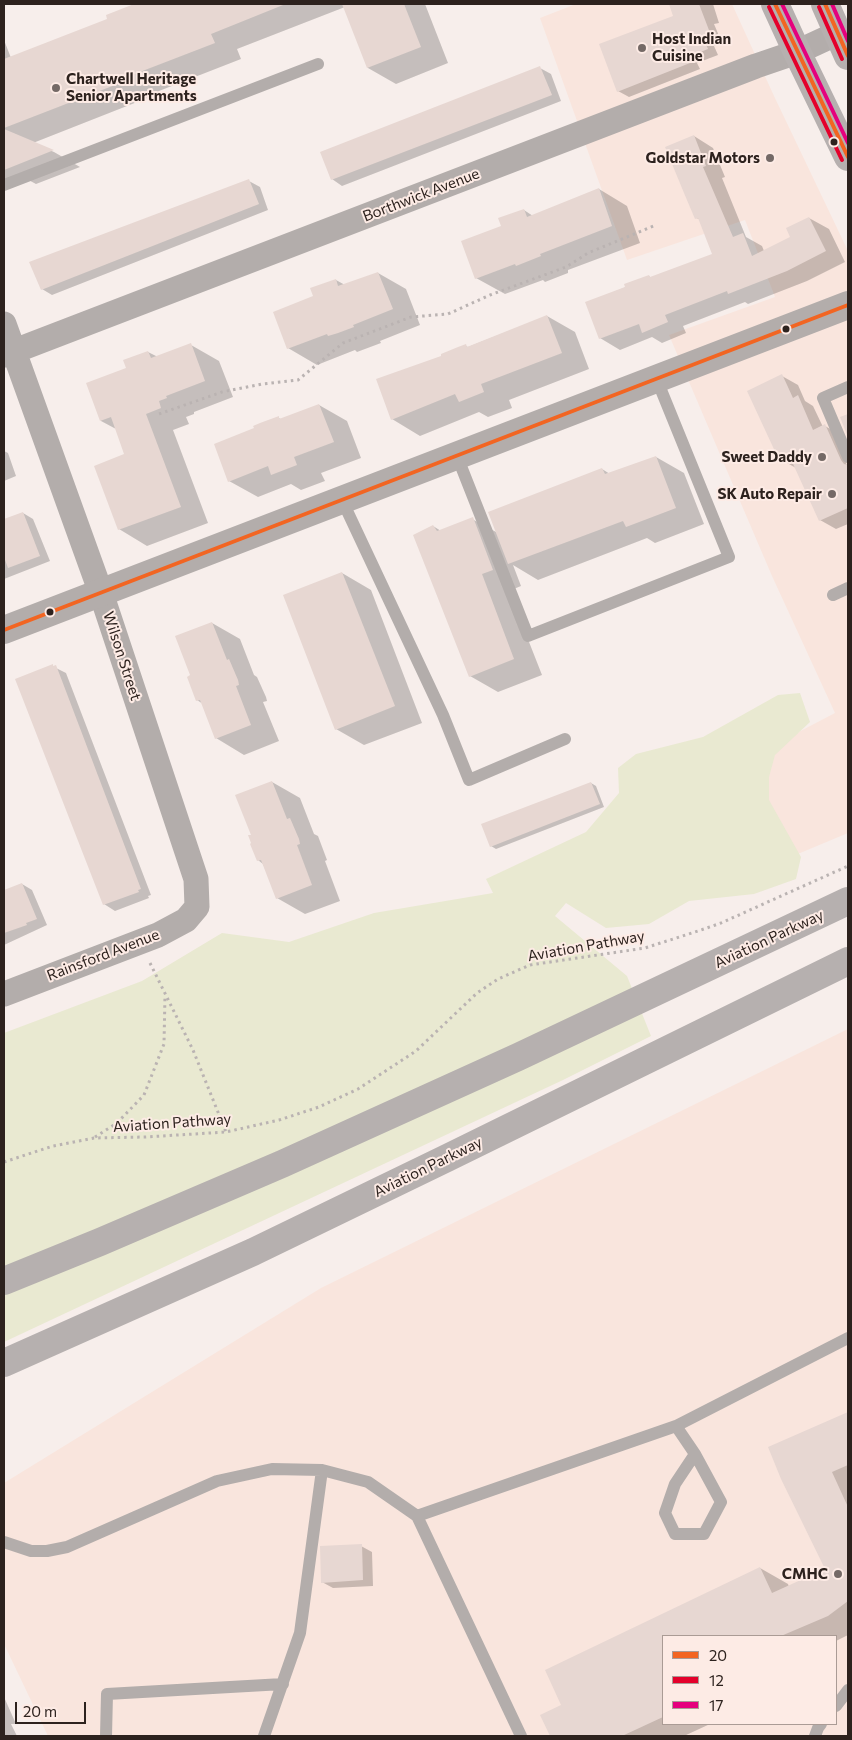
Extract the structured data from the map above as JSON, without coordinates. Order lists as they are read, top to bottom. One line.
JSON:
{"streets":{"main road":["Aviation Parkway"],"street":["Borthwick Avenue","Wilson Street","Rainsford Avenue"],"path":["Aviation Pathway"]},"crossings":[["Borthwick Avenue","Wilson Street"],["Wilson Street","Rainsford Avenue"]],"places":["Host Indian Cuisine","Chartwell Heritage Senior Apartments","Goldstar Motors","Sweet Daddy","SK Auto Repair","CMHC"],"lines":["transit line 20","transit line 17","transit line 12"],"legend":["20","12","17"],"scale_bar":"20 m"}
